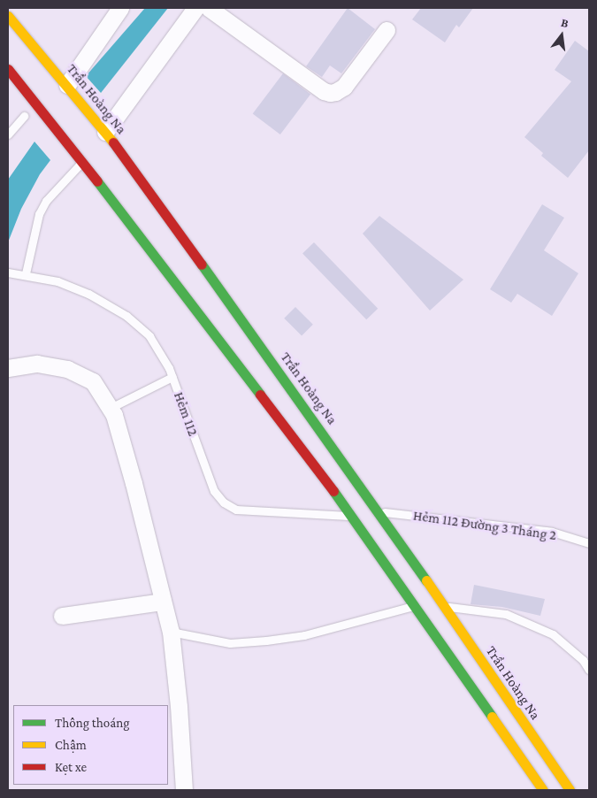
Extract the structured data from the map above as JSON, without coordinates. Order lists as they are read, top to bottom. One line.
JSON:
{"streets":{"main road":["Trần Hoàng Na"],"lane":["Hẻm 112","Hẻm 112 Đường 3 Tháng 2"]},"crossings":[["Trần Hoàng Na","Hẻm 112 Đường 3 Tháng 2"]],"legend":["Thông thoáng","Chậm","Kẹt xe"],"north":"top"}
